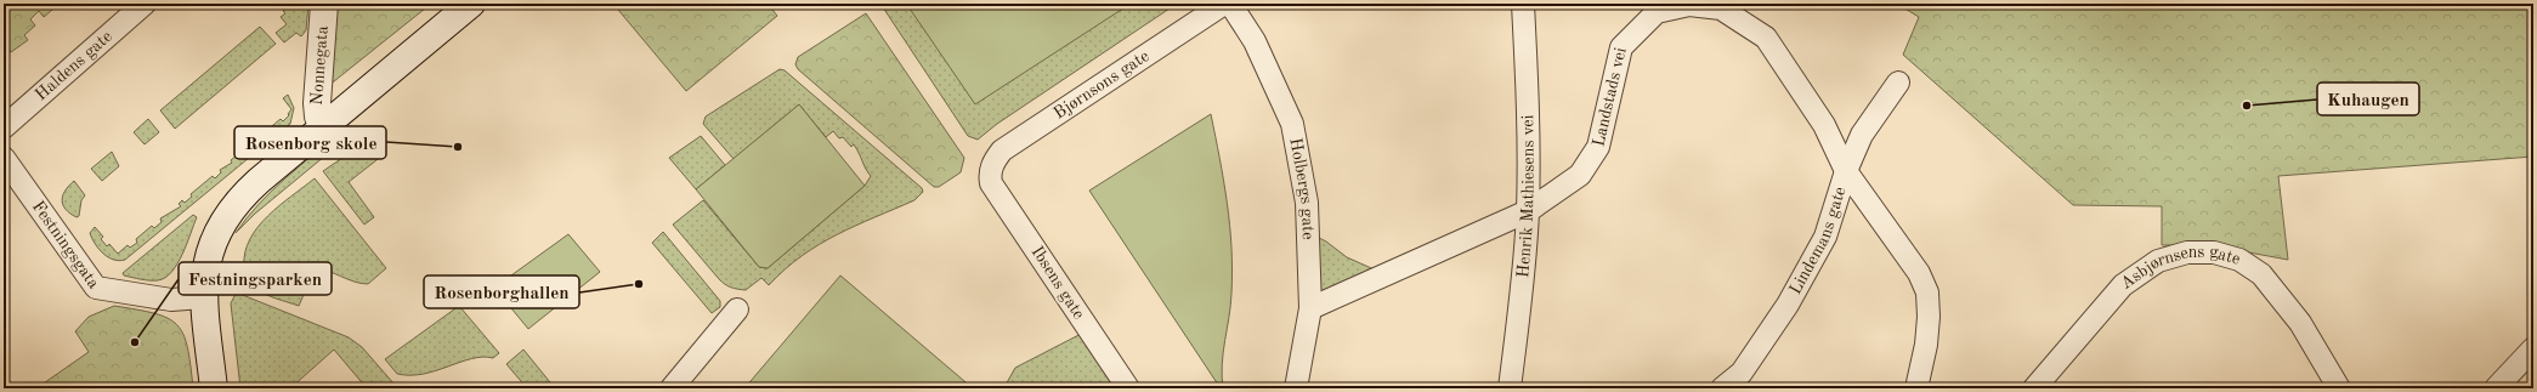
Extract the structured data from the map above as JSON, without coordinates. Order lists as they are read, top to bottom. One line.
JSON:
{"streets":{"main road":["Nonnegata"],"street":["Haldens gate","Bjørnsons gate","Landstads vei","Holbergs gate","Henrik Mathiesens vei","Lindemans gate","Festningsgata","Asbjørnsens gate","Ibsens gate"]},"crossings":[["Bjørnsons gate","Ibsens gate"],["Landstads vei","Holbergs gate"],["Landstads vei","Henrik Mathiesens vei"],["Landstads vei","Lindemans gate"]],"places":["Kuhaugen","Rosenborg skole","Rosenborghallen","Festningsparken"]}
